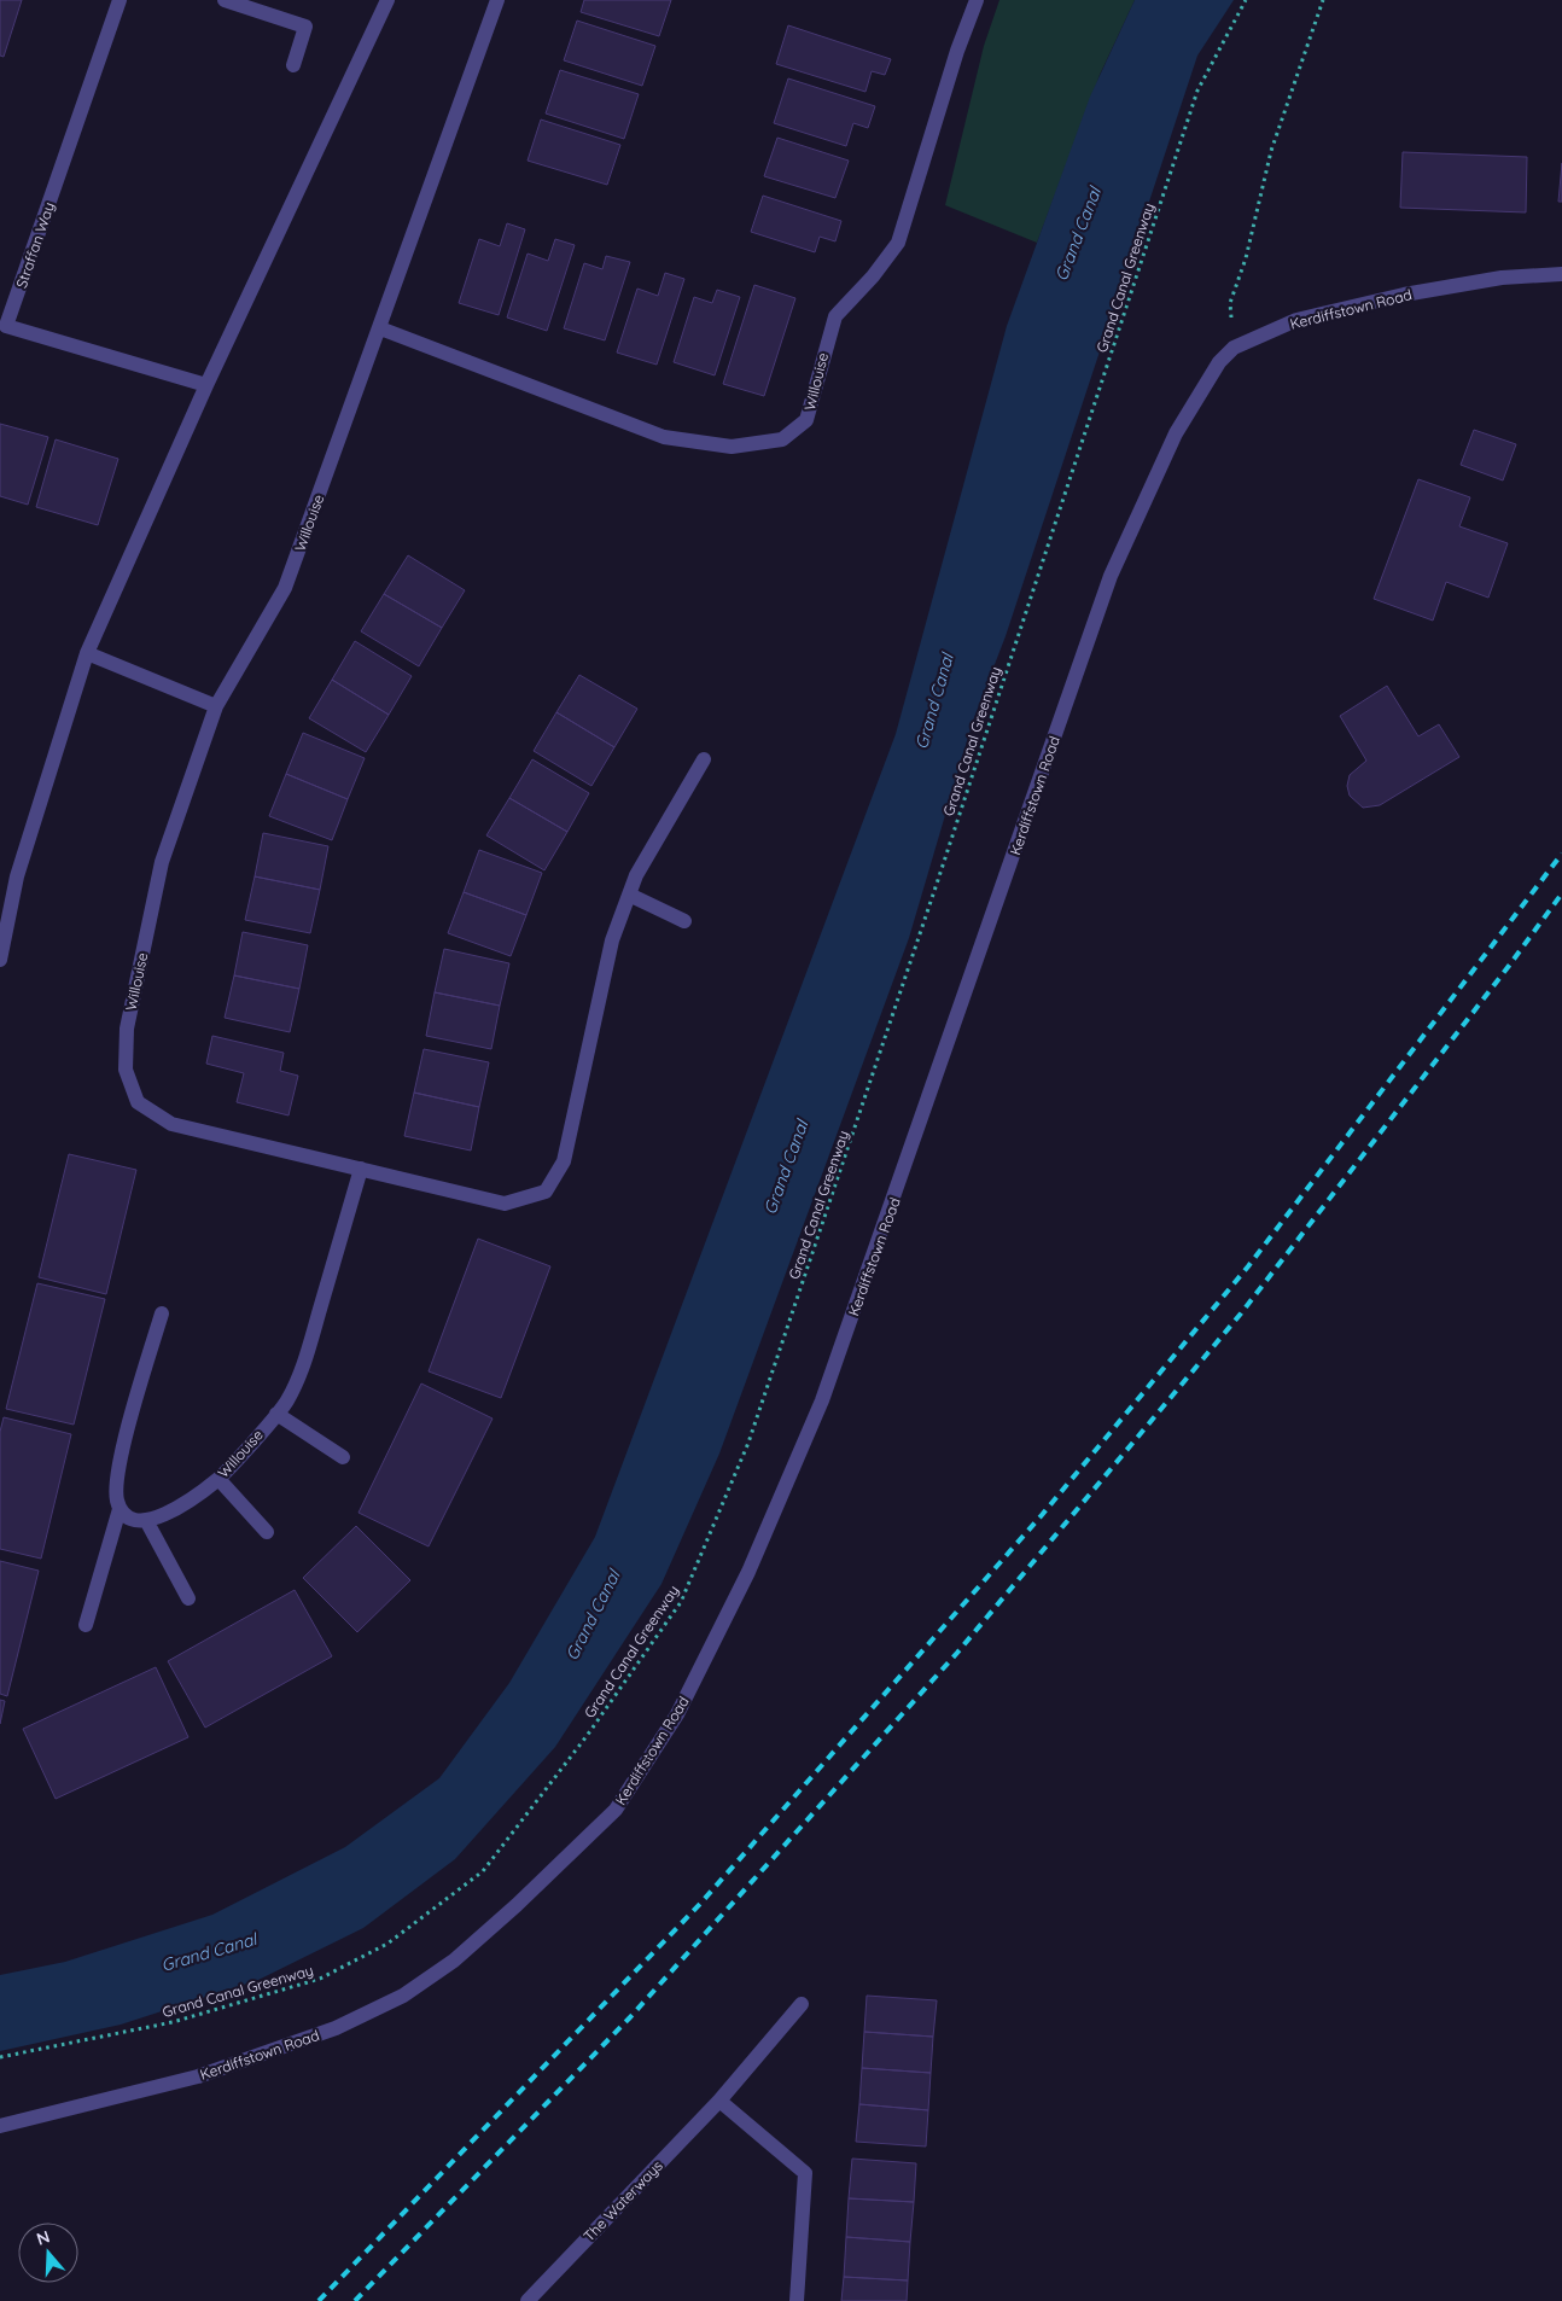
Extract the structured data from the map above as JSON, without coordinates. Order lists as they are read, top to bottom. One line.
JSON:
{"streets":{"street":["Straffan Way","Kerdiffstown Road","Willouise","The Waterways"],"path":["Grand Canal Greenway"]},"water":["Grand Canal"],"north":"top"}
